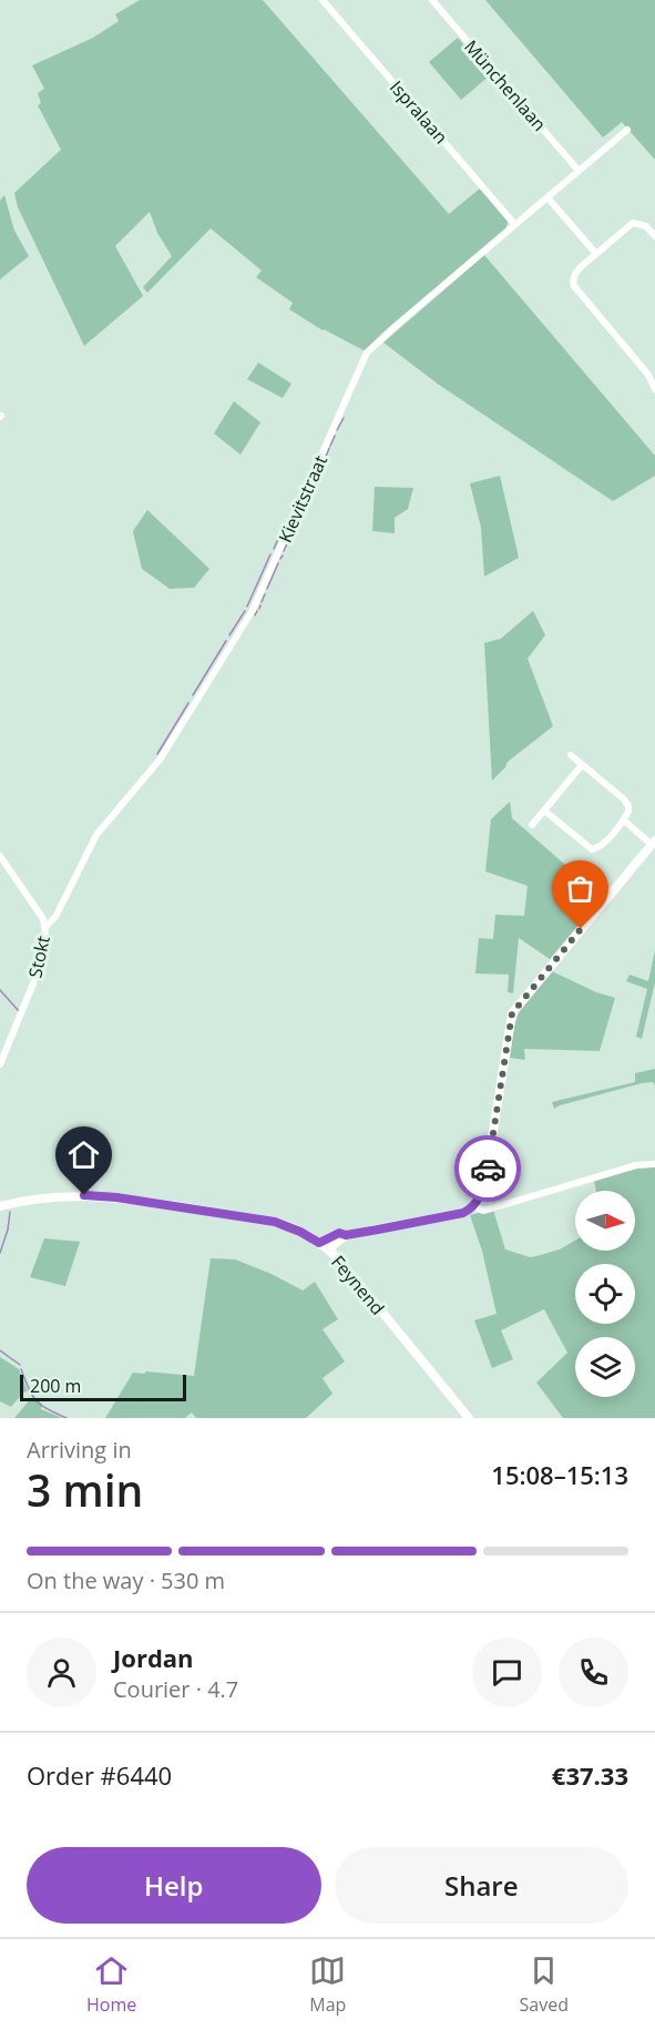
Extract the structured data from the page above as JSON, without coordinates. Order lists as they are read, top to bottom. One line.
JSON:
{"streets":{"street":["Münchenlaan","Ispralaan","Kievitstraat","Stokt","Feynend"]},"crossings":[["Münchenlaan","Kievitstraat"],["Ispralaan","Kievitstraat"],["Kievitstraat","Stokt"]],"scale_bar":"200 m","north":"right","page":{"scale":"200 m","heading":["3 min","Arriving in","15:08–15:13"],"panel":["Jordan","Courier · 4.7","Order #6440","€37.33"],"bar":"On the way · 530 m","buttons":["Help","Share"],"tabs":["Home","Map","Saved"]}}
